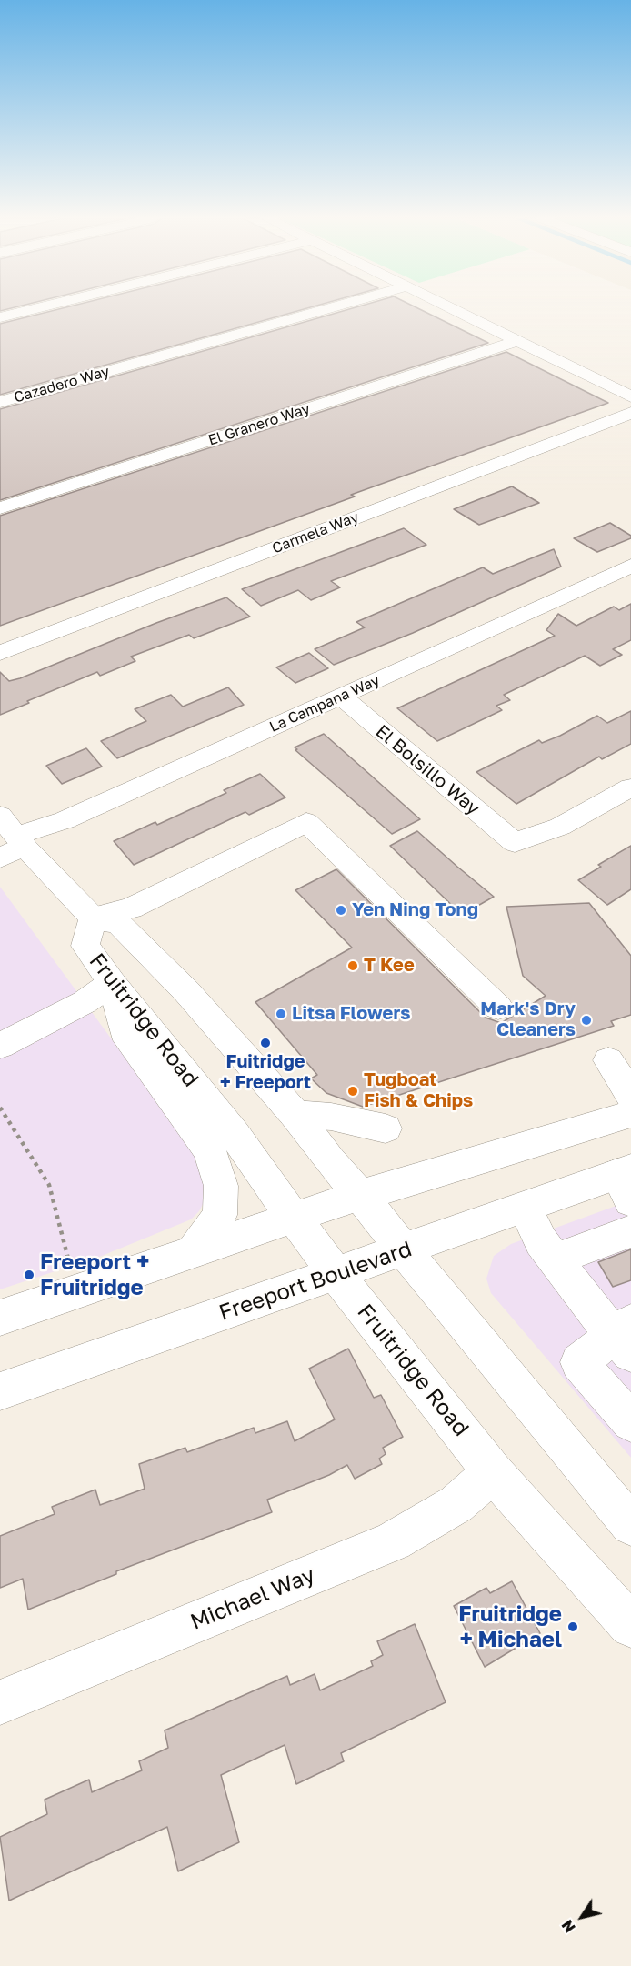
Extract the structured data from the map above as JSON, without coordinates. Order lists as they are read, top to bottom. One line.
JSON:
{"streets":{"street":["Cazadero Way","El Granero Way","Carmela Way","La Campana Way","El Bolsillo Way","Fruitridge Road","Freeport Boulevard","Michael Way"]},"crossings":[["La Campana Way","El Bolsillo Way"],["Fruitridge Road","Freeport Boulevard"],["Fruitridge Road","Michael Way"]],"places":["Yen Ning Tong","T Kee","Litsa Flowers","Mark's Dry Cleaners","Fuitridge + Freeport","Tugboat Fish & Chips","Freeport + Fruitridge","Fruitridge + Michael"],"north":"bottom left"}
